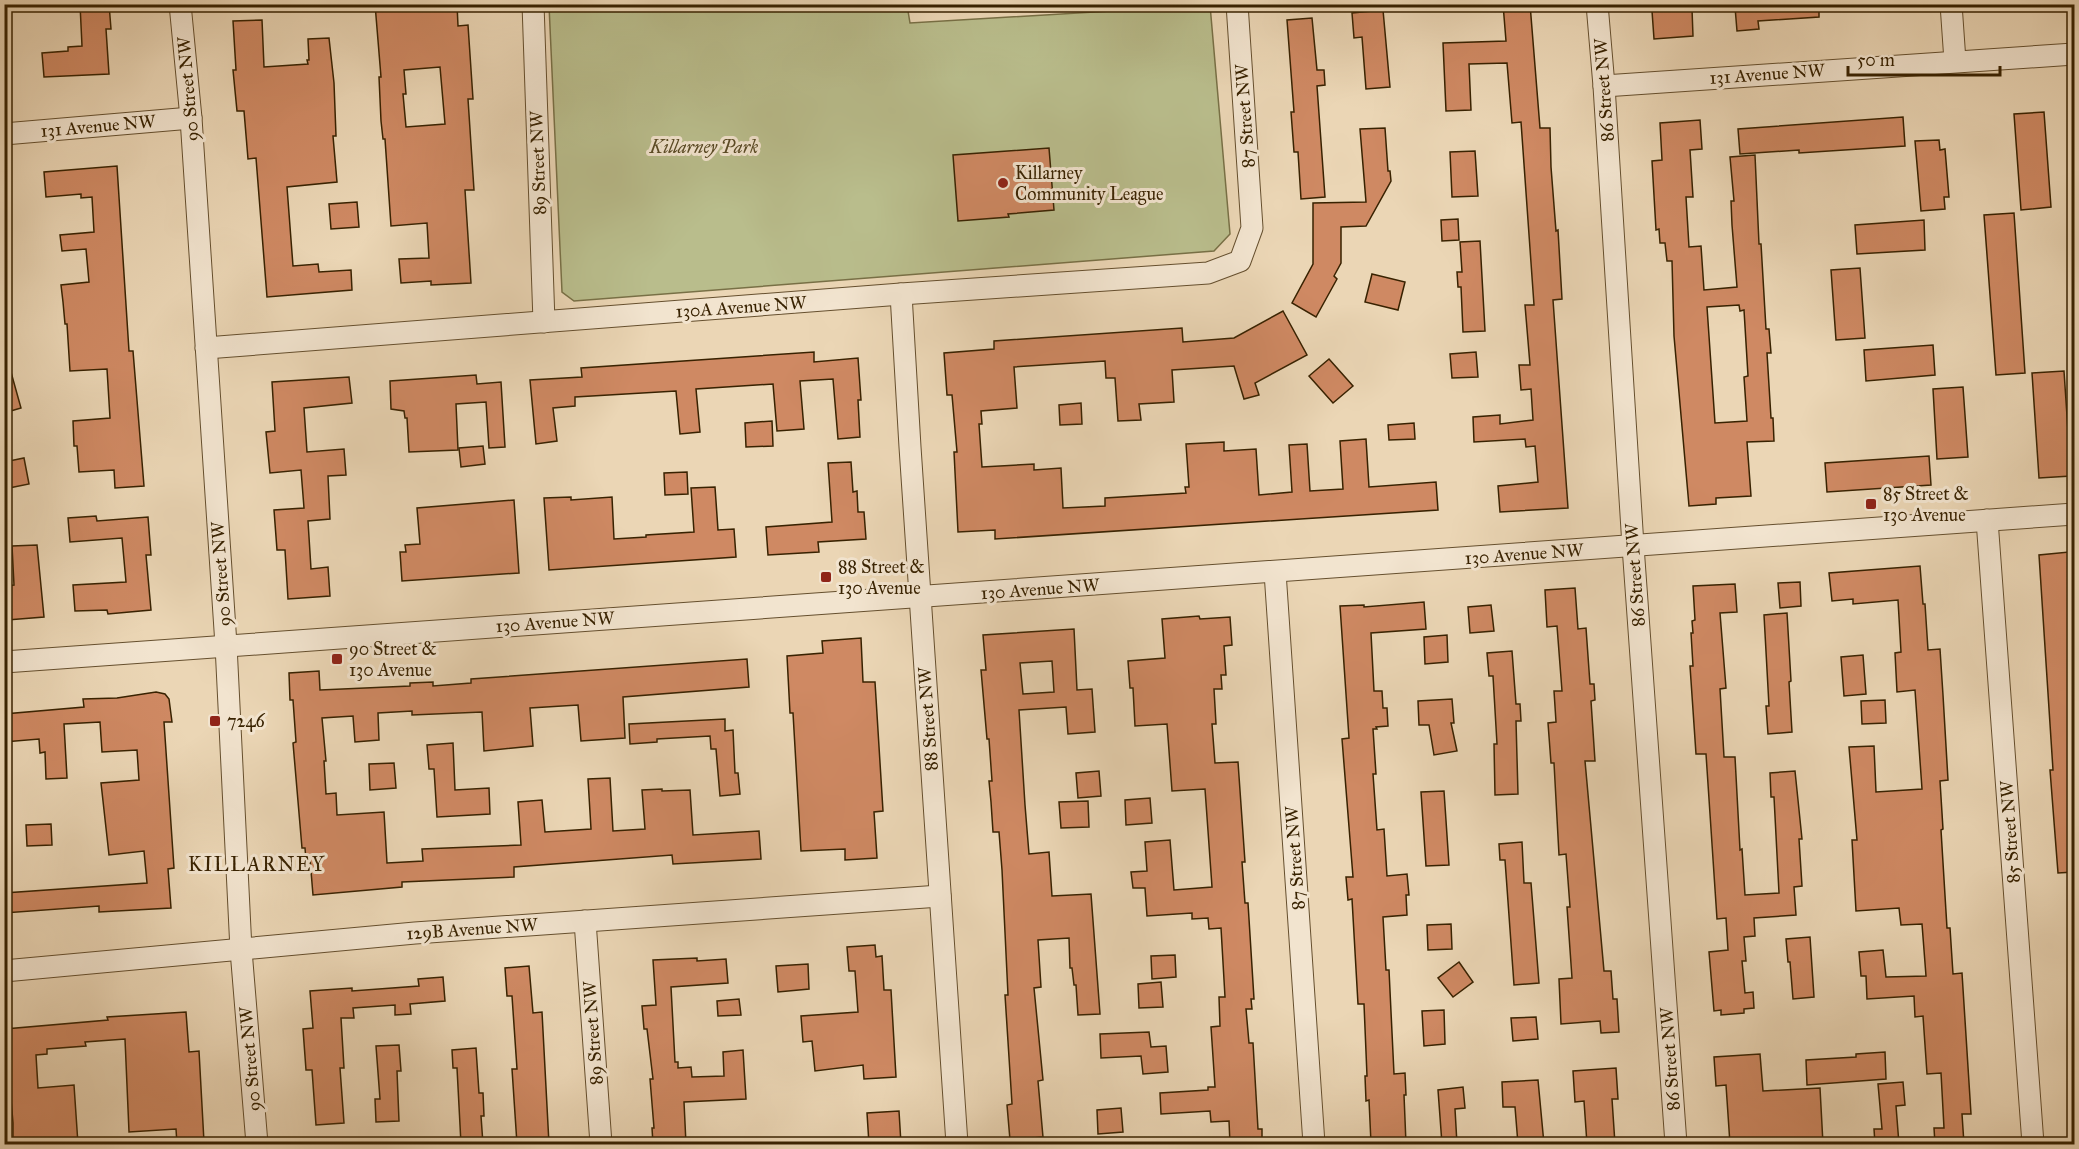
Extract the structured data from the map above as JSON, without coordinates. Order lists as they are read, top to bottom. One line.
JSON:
{"streets":{"street":["131 Avenue NW","90 Street NW","86 Street NW","87 Street NW","89 Street NW","130A Avenue NW","130 Avenue NW","88 Street NW","85 Street NW","129B Avenue NW"]},"crossings":[["131 Avenue NW","90 Street NW"],["131 Avenue NW","86 Street NW"],["90 Street NW","130A Avenue NW"],["90 Street NW","130 Avenue NW"],["90 Street NW","129B Avenue NW"],["86 Street NW","130 Avenue NW"],["87 Street NW","130A Avenue NW"],["87 Street NW","130 Avenue NW"],["89 Street NW","130A Avenue NW"],["89 Street NW","129B Avenue NW"],["130A Avenue NW","88 Street NW"],["130 Avenue NW","88 Street NW"],["130 Avenue NW","85 Street NW"],["88 Street NW","129B Avenue NW"]],"districts":["KILLARNEY"],"parks":["Killarney Park"],"places":{"other":["Killarney Community League"],"transit":["85 Street & 130 Avenue","88 Street & 130 Avenue","90 Street & 130 Avenue","7246"]},"scale_bar":"50 m"}
